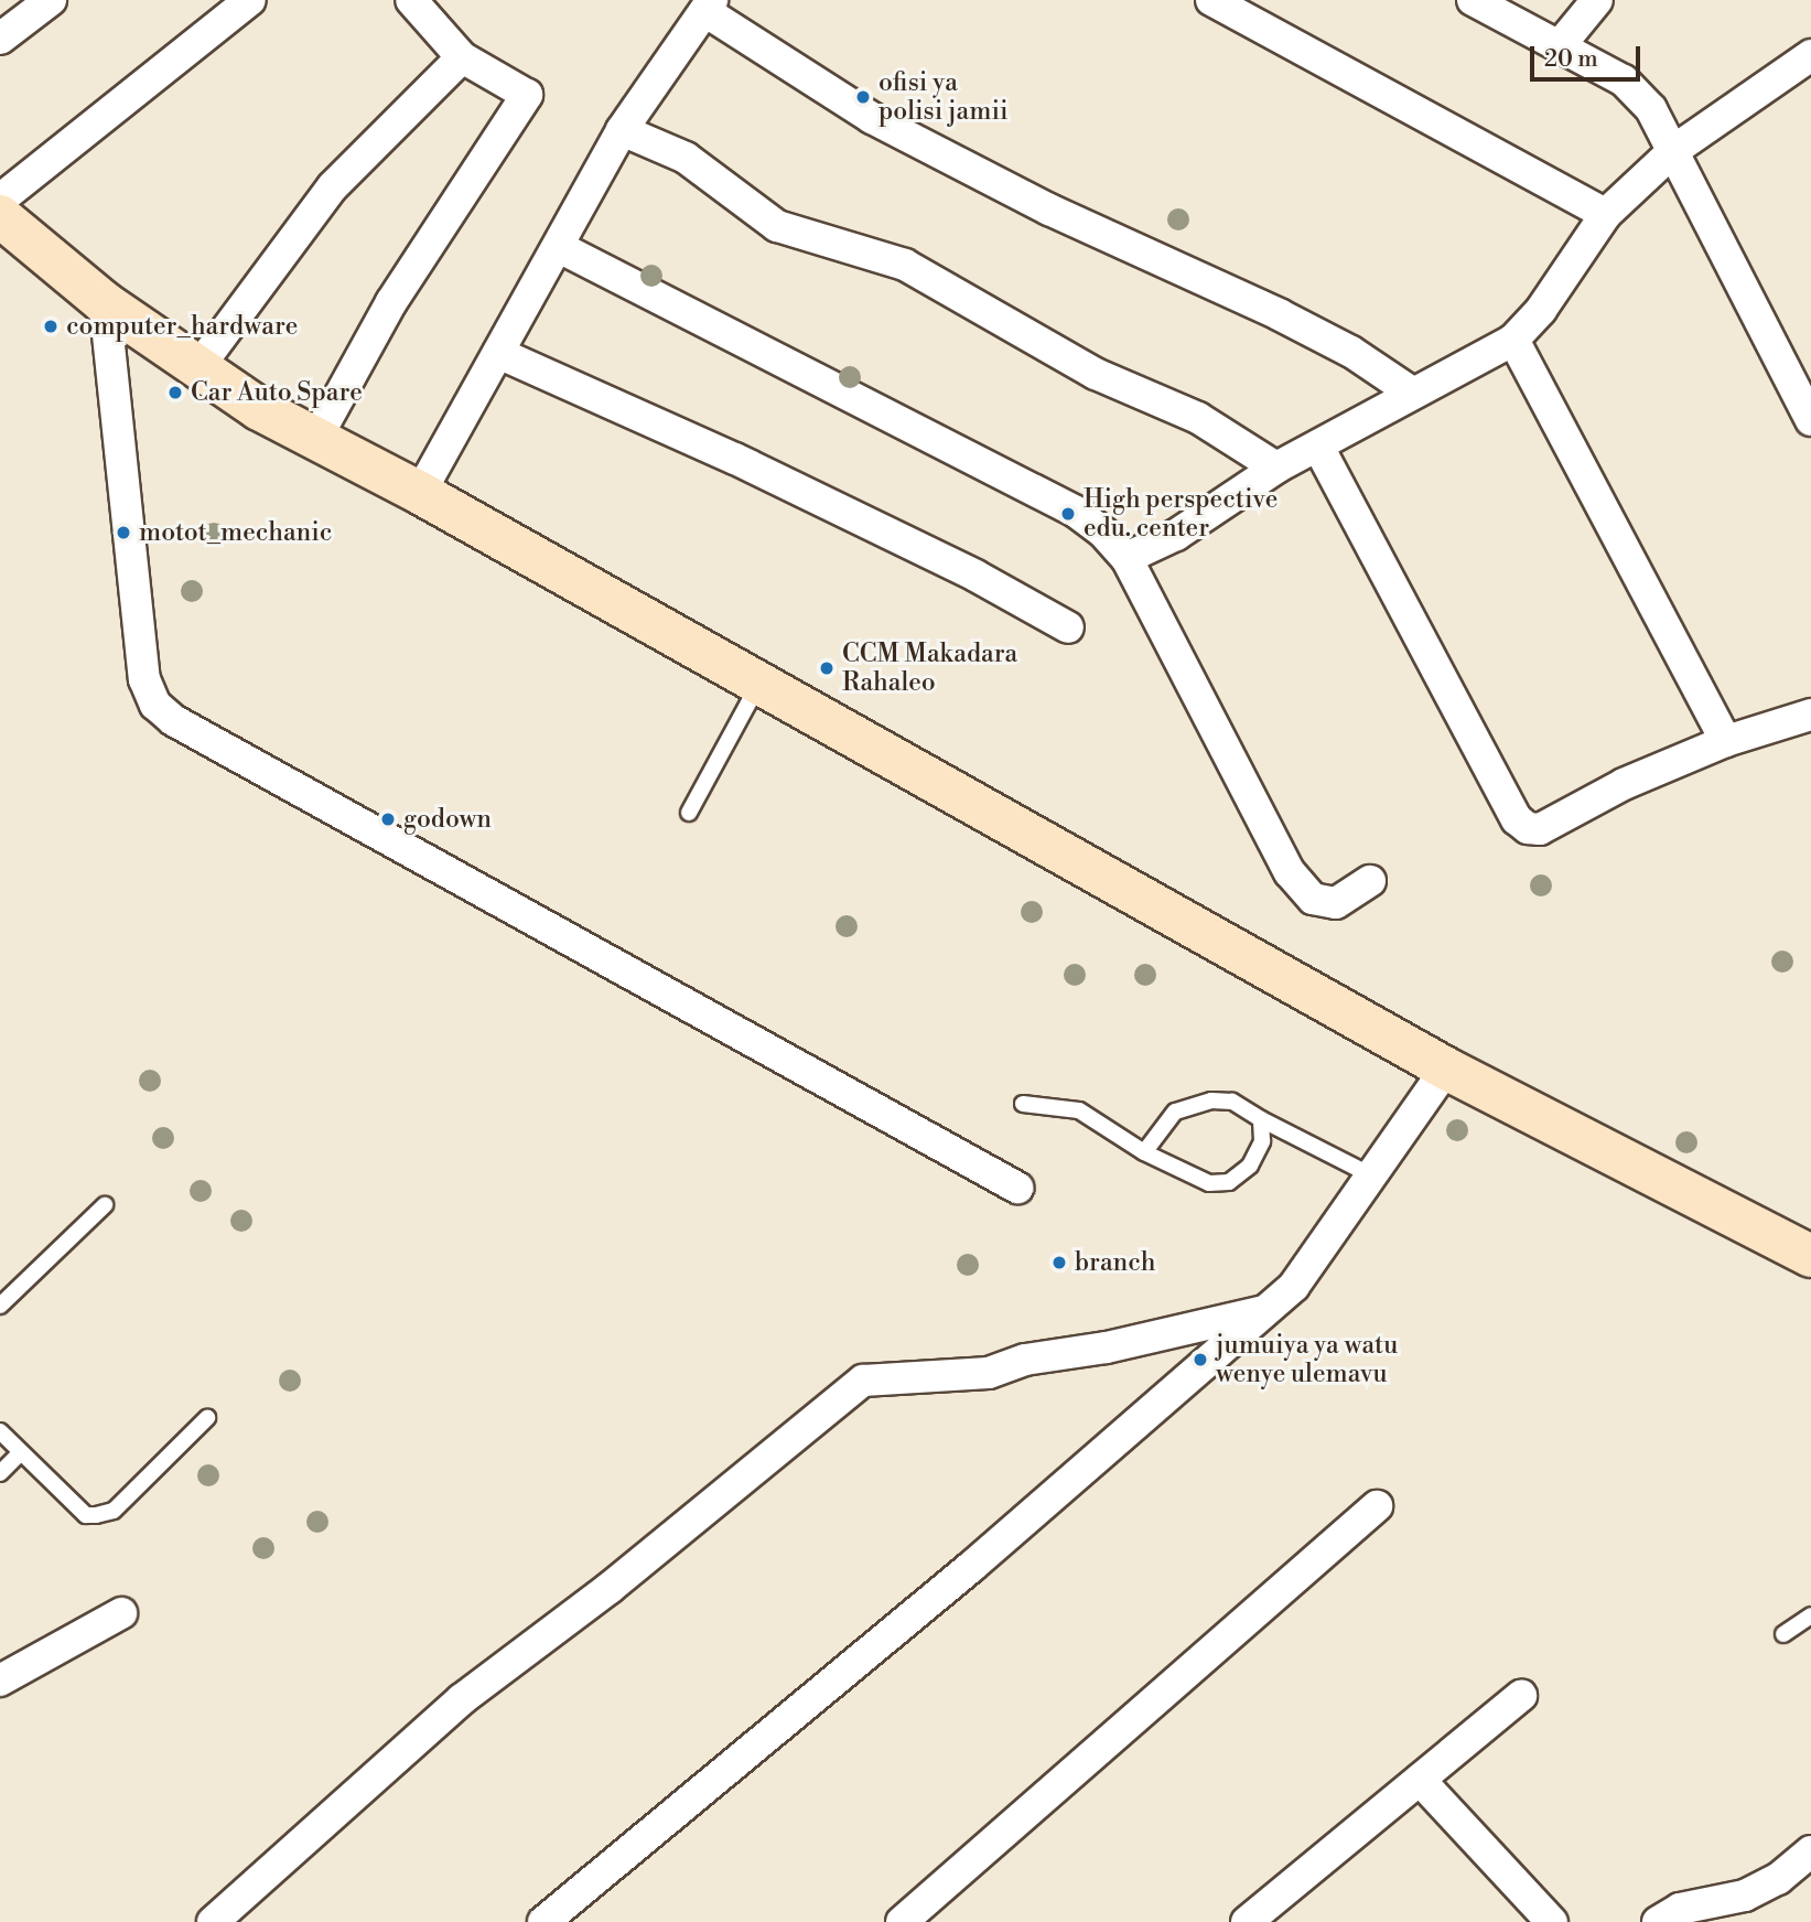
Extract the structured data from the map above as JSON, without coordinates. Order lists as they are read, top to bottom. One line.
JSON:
{"places":["ofisi ya polisi jamii","computer_hardware","Car Auto Spare","High perspective edu. center","motot_mechanic","CCM Makadara Rahaleo","godown","branch","jumuiya ya watu wenye ulemavu"],"scale_bar":"20 m"}
